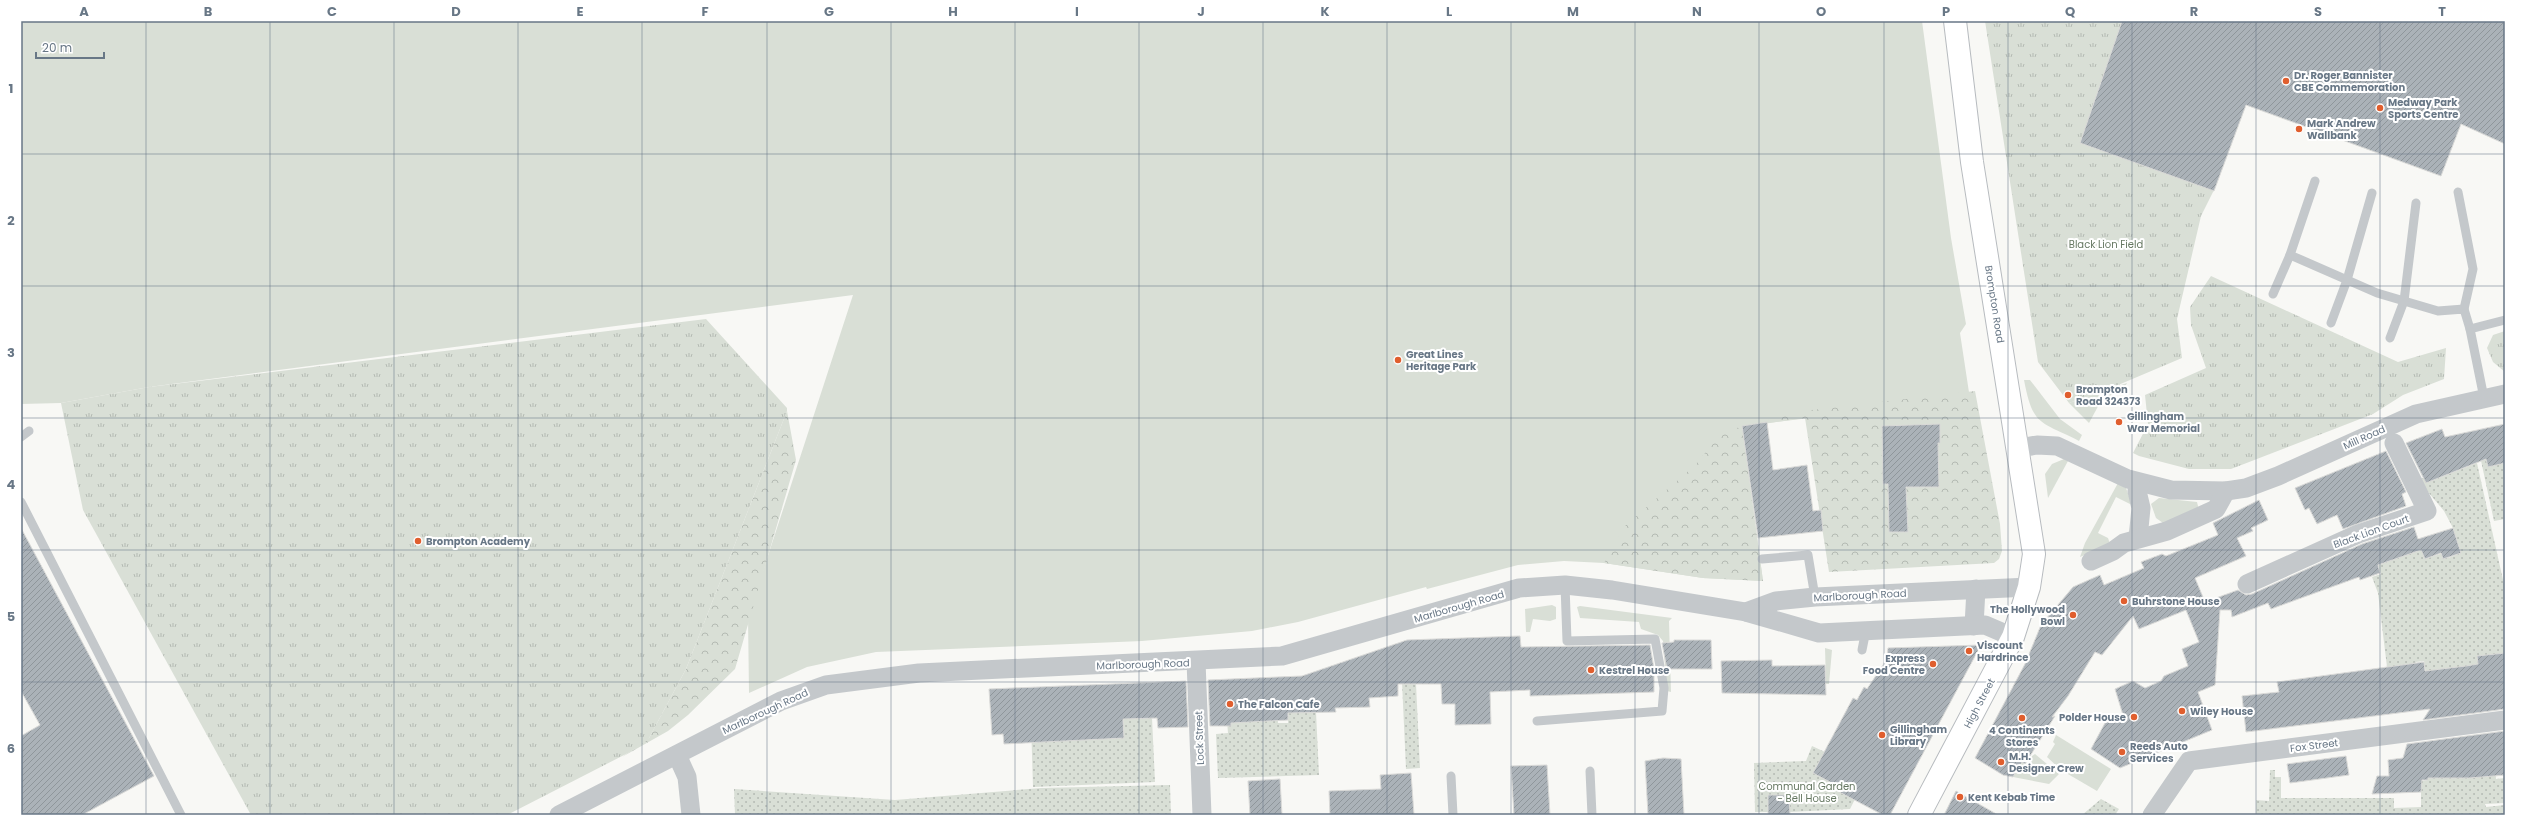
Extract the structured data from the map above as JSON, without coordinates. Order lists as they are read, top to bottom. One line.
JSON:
{"streets":{"main road":["Brompton Road","High Street"],"street":["Mill Road","Black Lion Court","Marlborough Road","Lock Street","Fox Street"]},"crossings":[["Brompton Road","Mill Road"],["Brompton Road","Marlborough Road"],["Brompton Road","High Street"],["Marlborough Road","High Street"],["Marlborough Road","Lock Street"]],"parks":["Black Lion Field","Communal Garden - Bell House"],"places":["Dr. Roger Bannister CBE Commemoration","Medway Park Sports Centre","Mark Andrew Wallbank","Great Lines Heritage Park","Brompton Road 324373","Gillingham War Memorial","Brompton Academy","Buhrstone House","The Hollywood Bowl","Viscount Hardrince","Express Food Centre","Kestrel House","The Falcon Cafe","Wiley House","Polder House","4 Continents Stores","Gillingham Library","Reeds Auto Services","M.H. Designer Crew","Kent Kebab Time"],"scale_bar":"20 m","grid":{"columns":["A","B","C","D","E","F","G","H","I","J","K","L","M","N","O","P","Q","R","S","T"],"rows":["1","2","3","4","5","6"]}}
